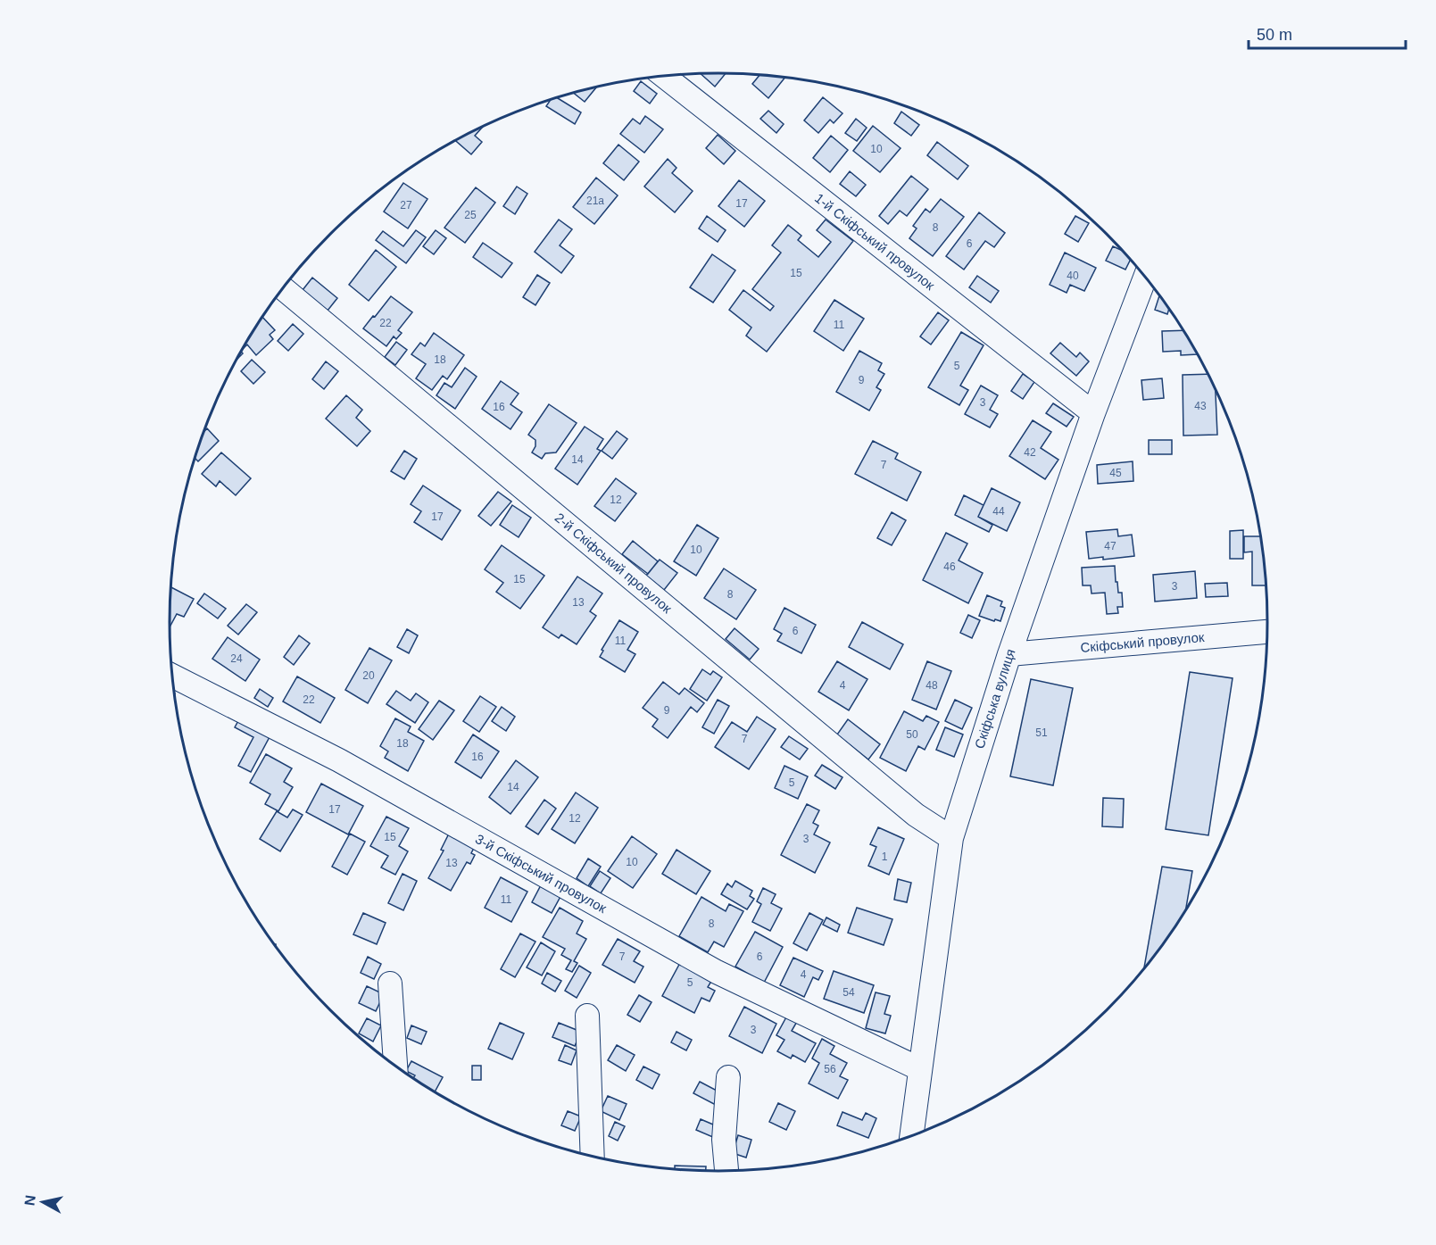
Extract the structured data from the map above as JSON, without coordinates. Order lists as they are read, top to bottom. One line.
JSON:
{"streets":{"street":["1-й Скіфський провулок","2-й Скіфський провулок","Скіфський провулок","Скіфська вулиця","3-й Скіфський провулок"]},"crossings":[["1-й Скіфський провулок","Скіфська вулиця"],["2-й Скіфський провулок","Скіфська вулиця"],["Скіфський провулок","Скіфська вулиця"],["Скіфська вулиця","3-й Скіфський провулок"]],"house_numbers":["10","21а","17","27","25","8","6","15","40","22","11","18","5","9","3","43","16","42","14","7","45","12","44","17","47","10","46","15","3","8","13","6","11","24","20","4","48","22","9","51","50","7","18","16","5","14","17","12","15","3","1","10","13","11","8","7","6","4","5","54","3","56"],"scale_bar":"50 m","north":"left"}
